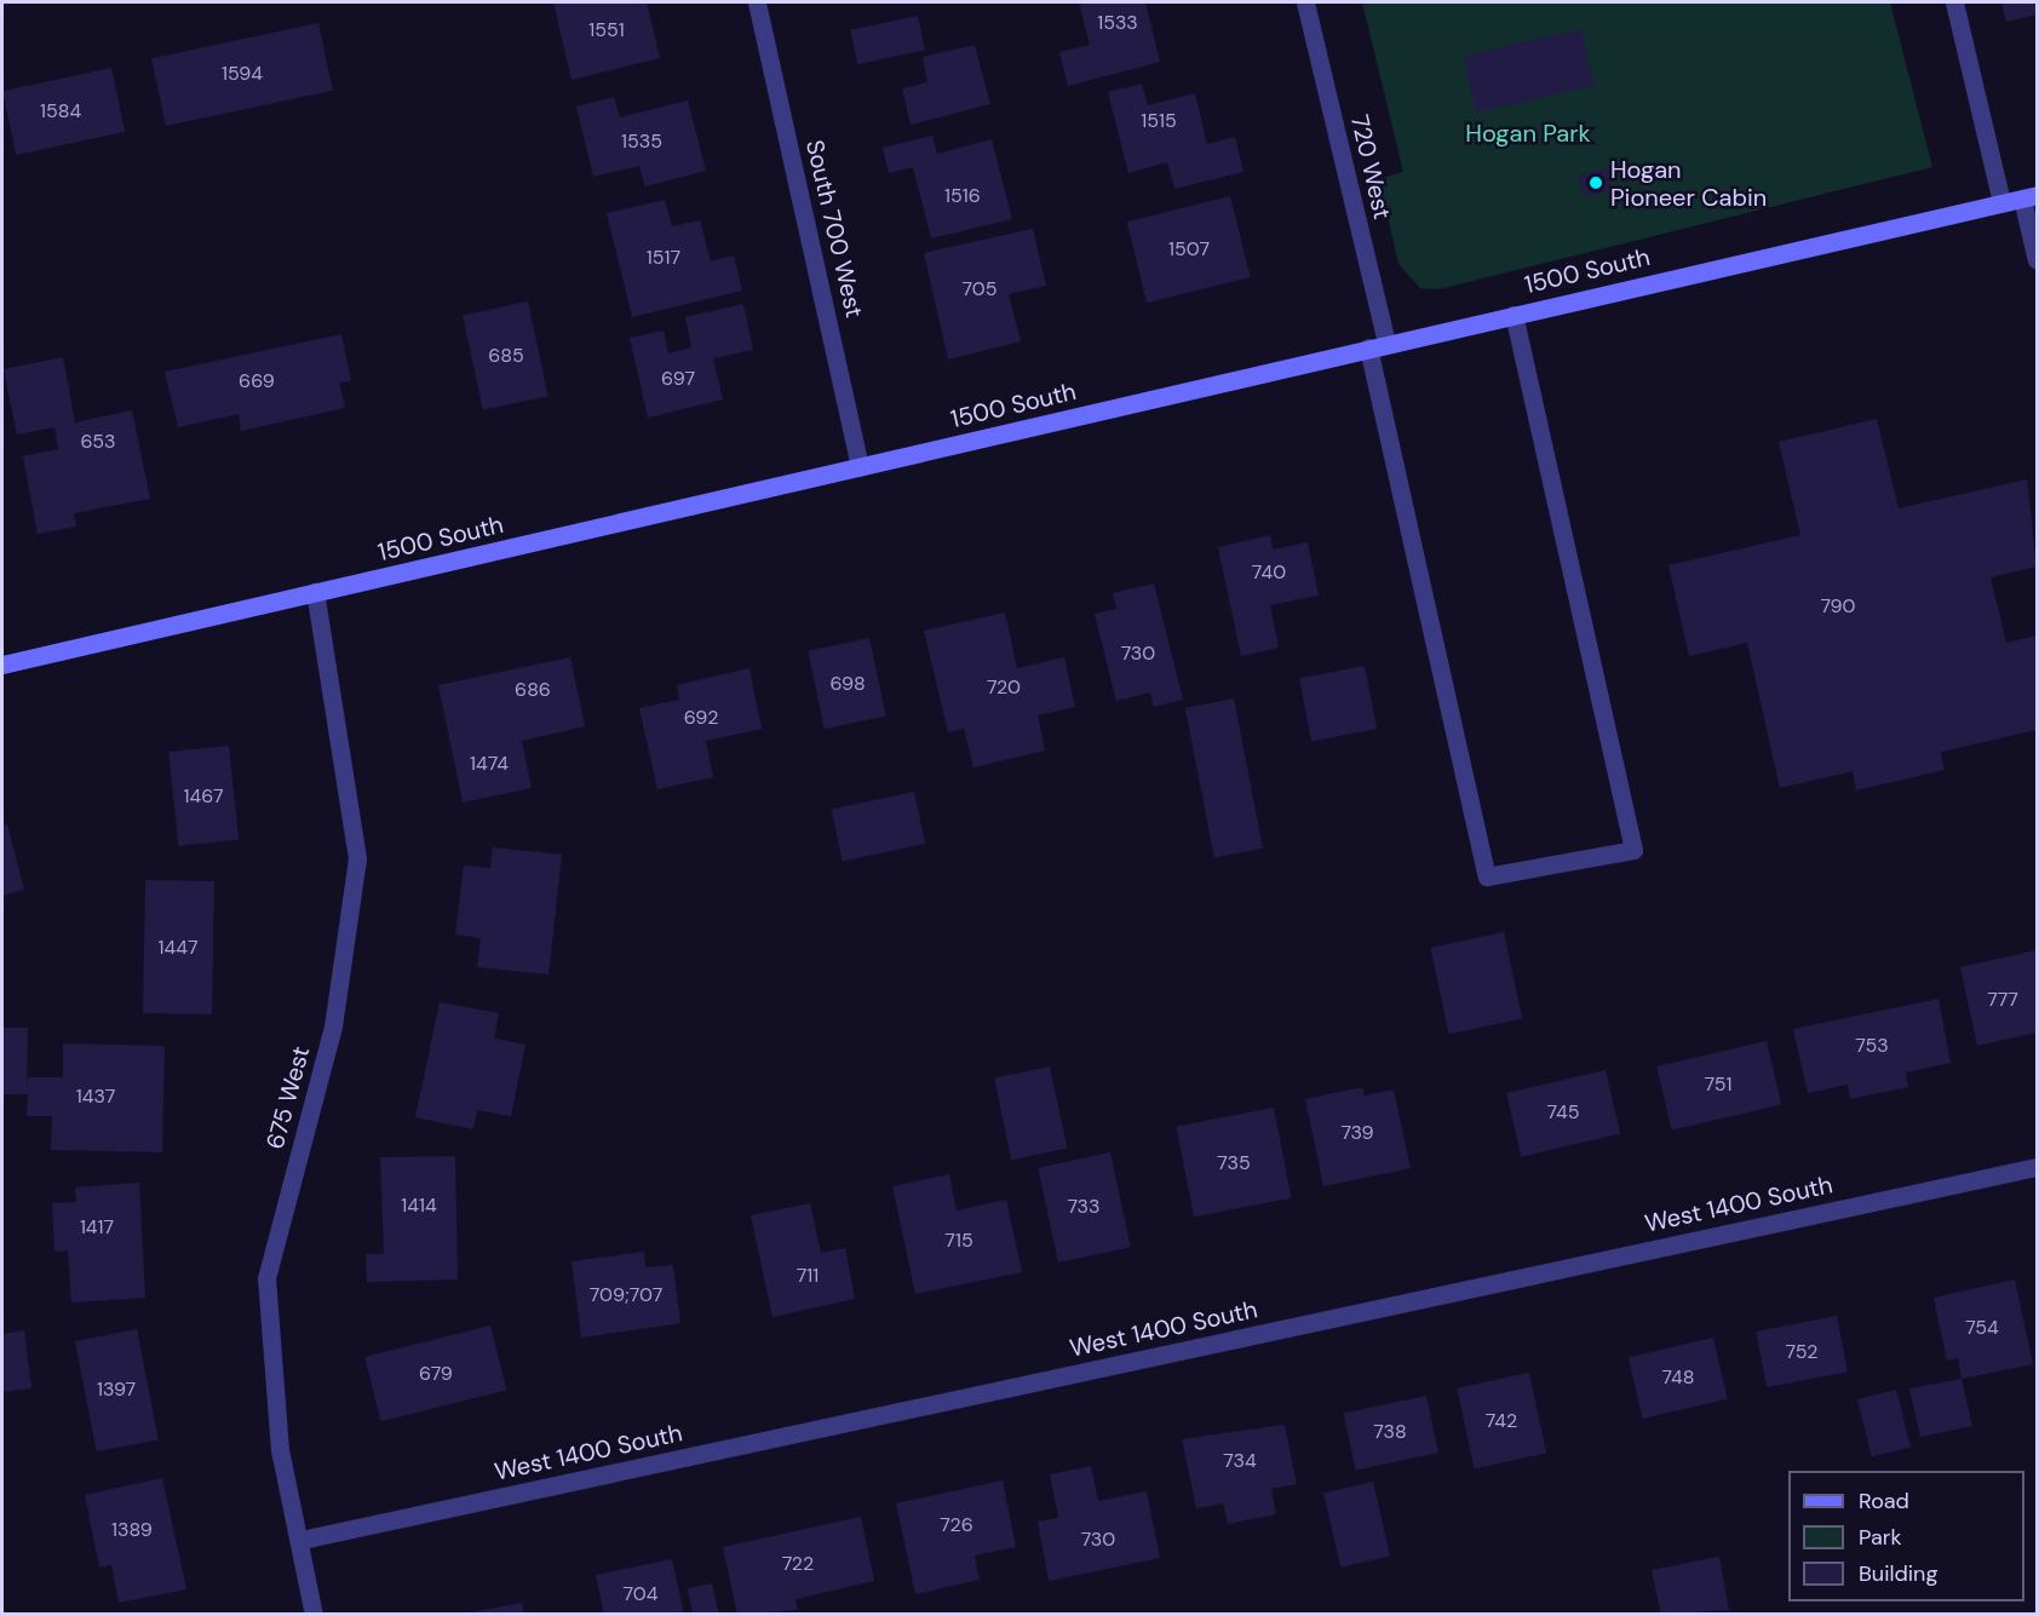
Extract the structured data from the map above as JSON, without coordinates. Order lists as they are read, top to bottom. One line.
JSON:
{"streets":{"street":["720 West","South 700 West","1500 South","675 West","West 1400 South"]},"crossings":[["720 West","1500 South"],["South 700 West","1500 South"],["1500 South","675 West"],["675 West","West 1400 South"]],"parks":["Hogan Park"],"places":["Hogan Pioneer Cabin"],"house_numbers":["1533","1551","1594","1584","1515","1535","1516","1507","1517","705","685","697","669","653","740","790","730","698","720","686","692","1474","1467","1447","777","753","751","1437","745","739","735","1414","733","1417","715","711","709;707","754","752","679","748","1397","742","738","734","726","1389","730","722","704"],"legend":["Road","Park","Building"]}
